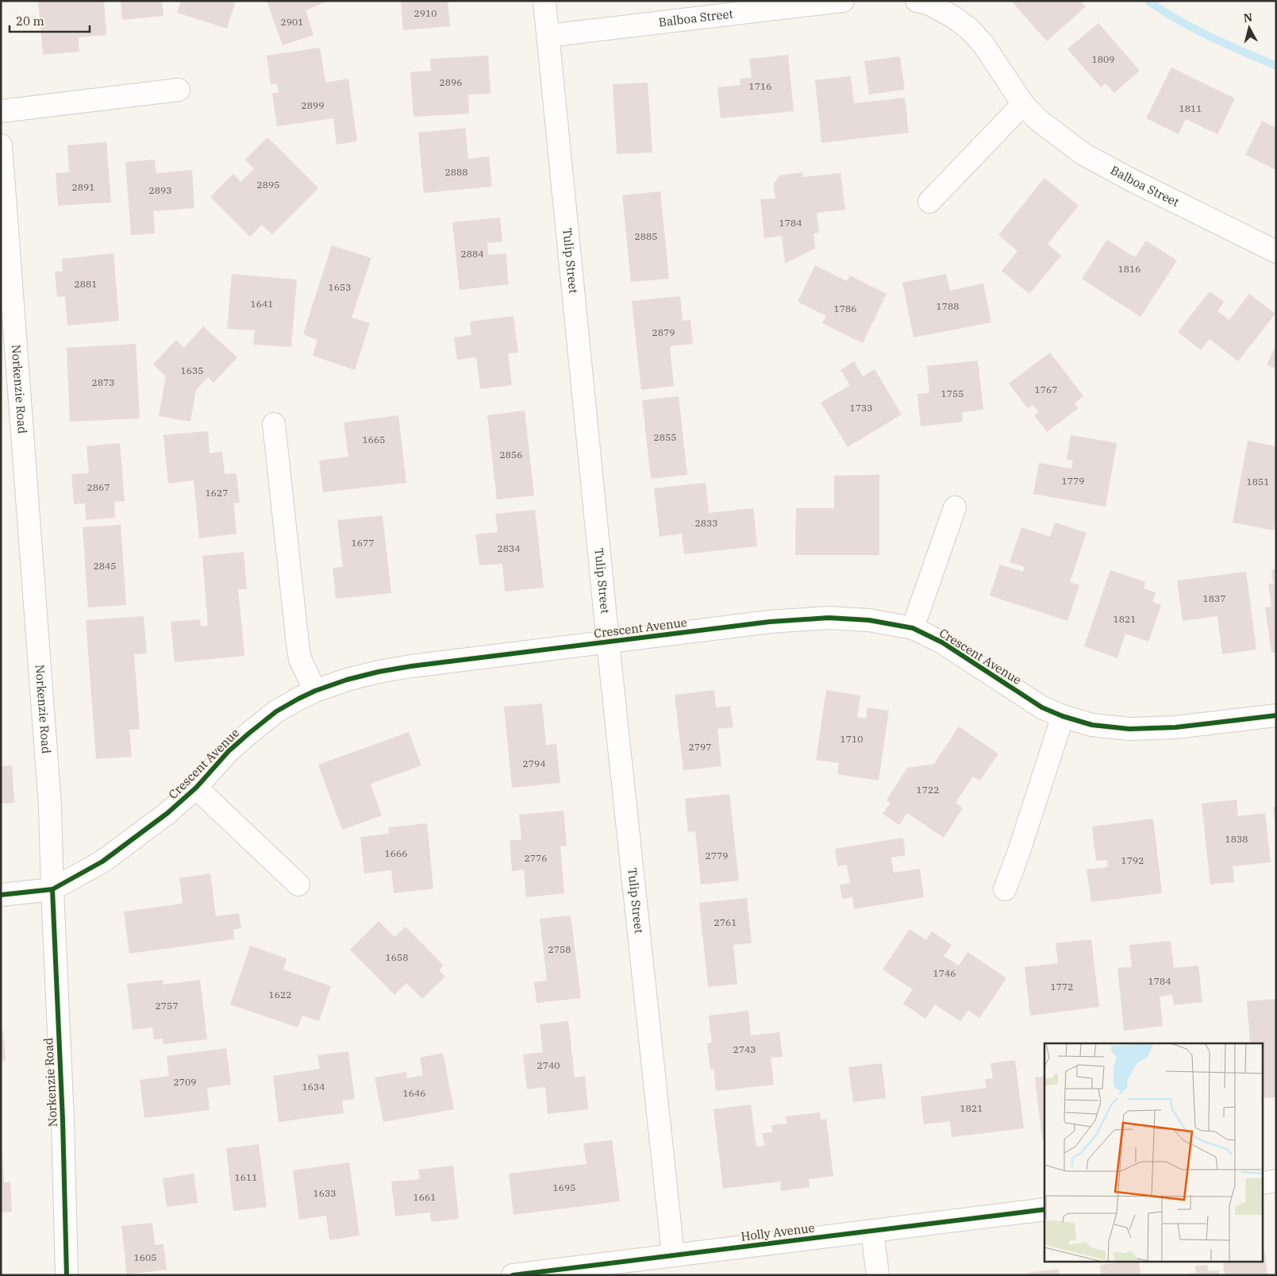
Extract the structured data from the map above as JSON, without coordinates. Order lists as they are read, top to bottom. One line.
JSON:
{"streets":{"street":["Balboa Street","Tulip Street","Norkenzie Road","Crescent Avenue","Holly Avenue"]},"crossings":[["Balboa Street","Tulip Street"],["Tulip Street","Crescent Avenue"],["Tulip Street","Holly Avenue"],["Norkenzie Road","Crescent Avenue"]],"house_numbers":["2910","2901","1809","2896","1716","2899","1811","2888","2895","2891","2893","1784","2885","2884","1816","2881","1653","1641","1788","1786","2879","1635","2873","1767","1755","1733","2855","1665","2856","1779","1851","2867","1627","2833","1677","2834","2845","1837","1821","1710","2797","2794","1722","1838","1666","2779","2776","1792","2761","2758","1658","1746","1784","1772","1622","2757","2743","2740","2709","1634","1646","1821","1611","1695","1633","1661","1605"],"scale_bar":"20 m","north":"top"}
